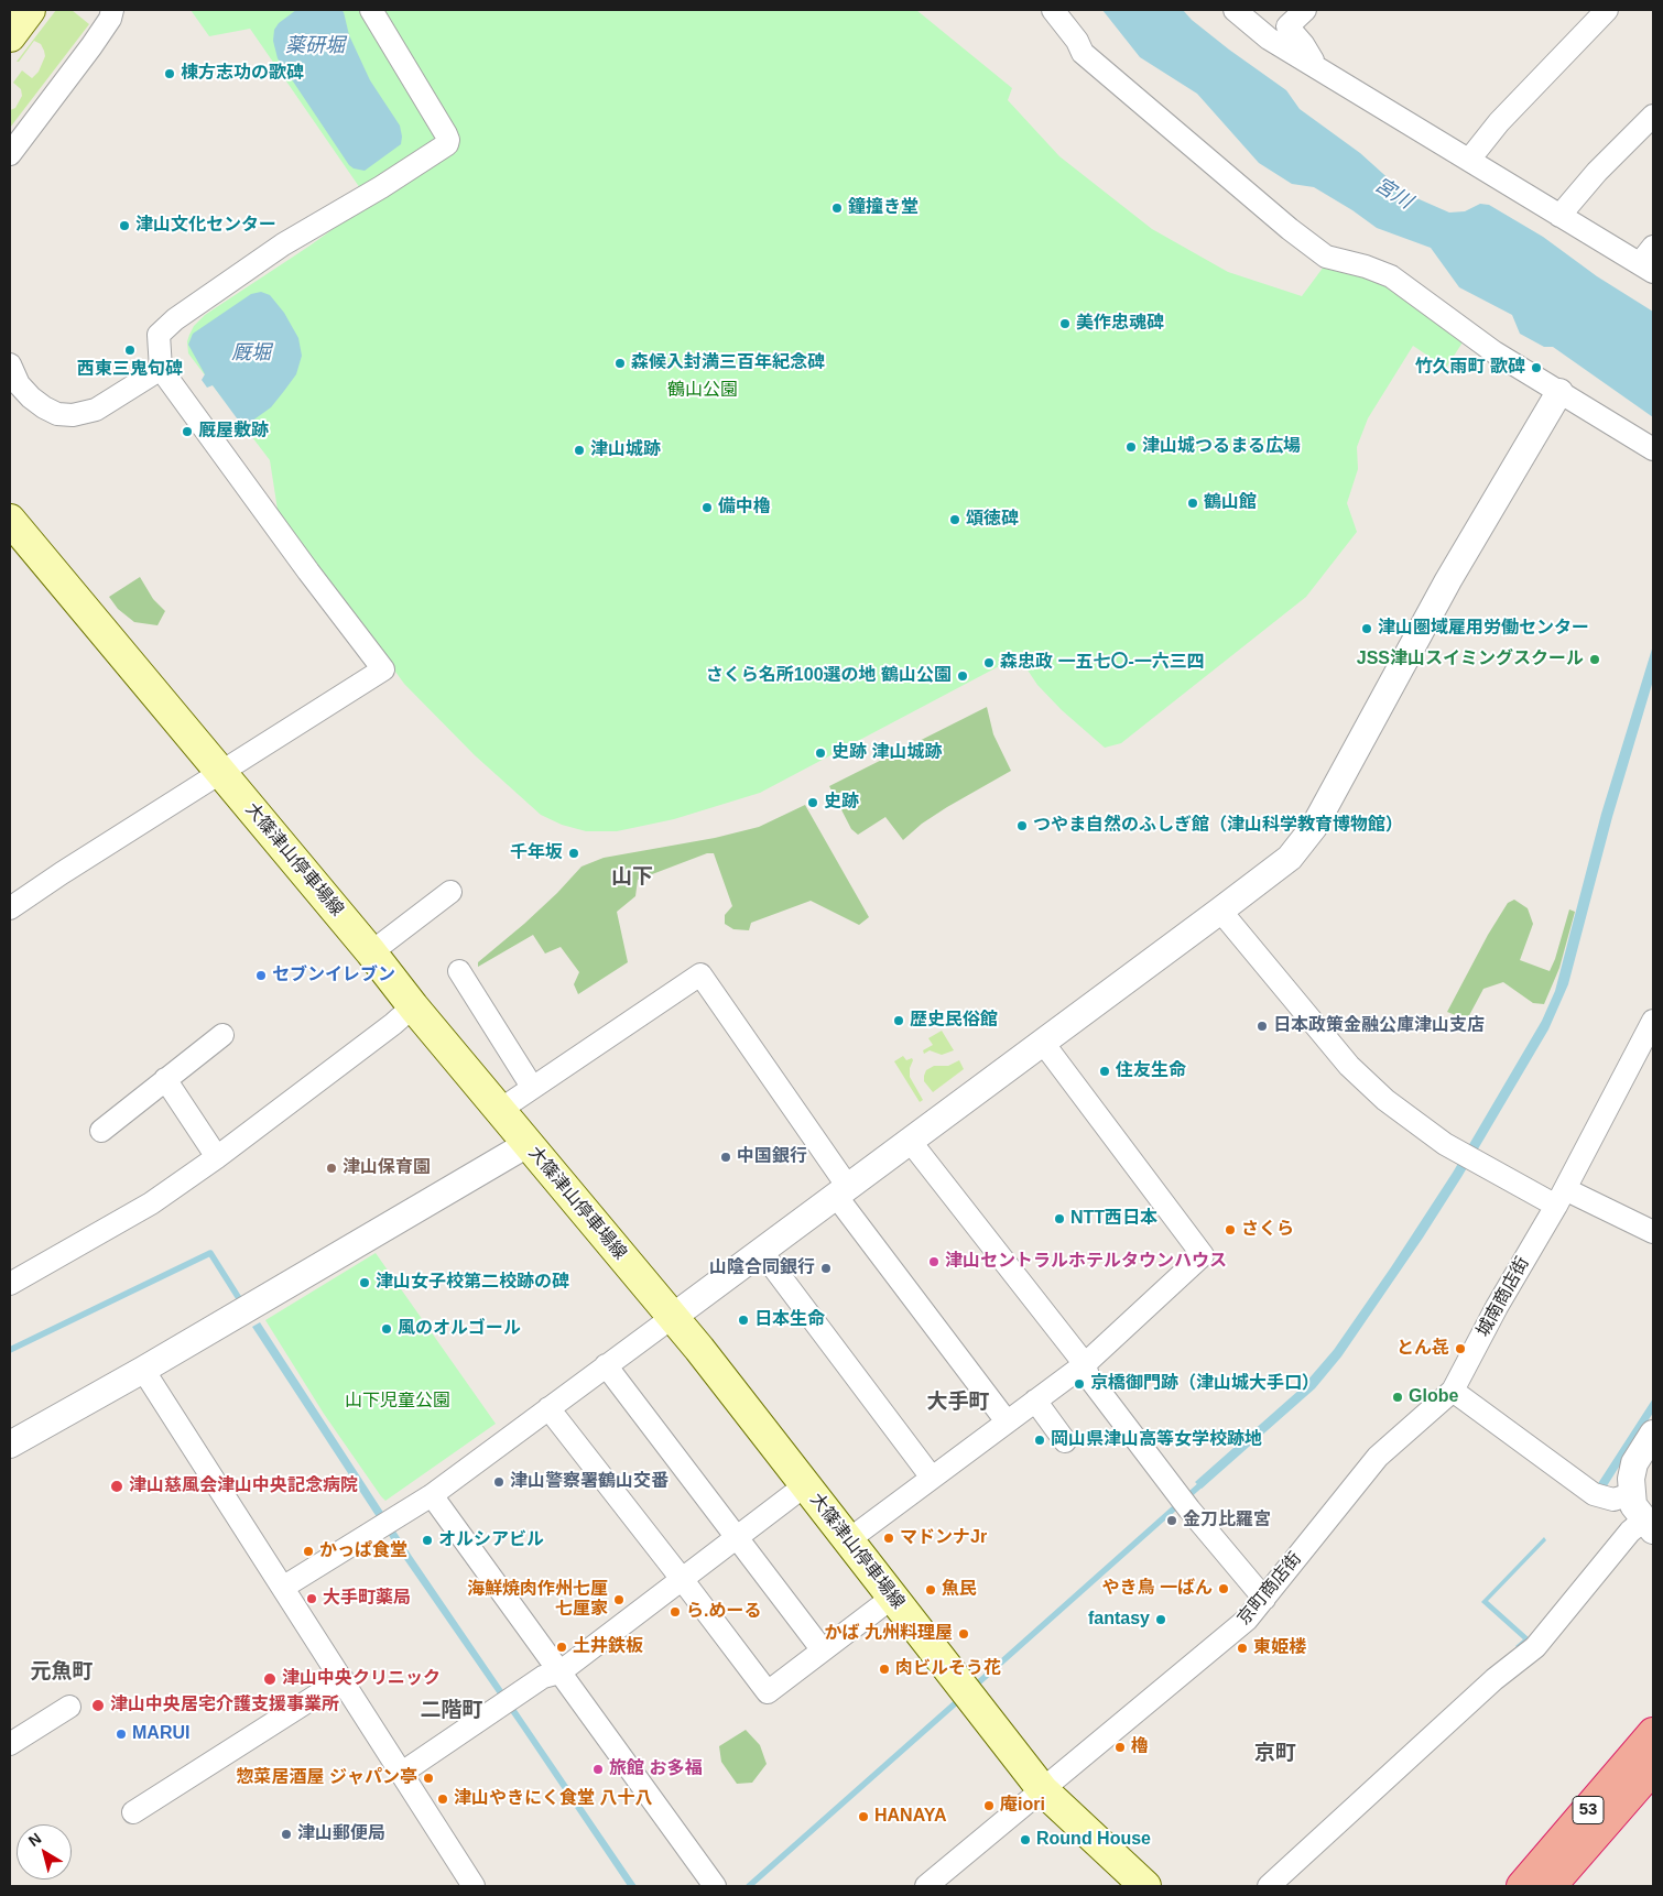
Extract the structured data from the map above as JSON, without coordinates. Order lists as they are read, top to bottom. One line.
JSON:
{"streets":{"highway":["53"],"main road":["大篠津山停車場線"],"street":["城南商店街","京町商店街"]},"crossings":[["大篠津山停車場線","京町商店街"],["城南商店街","京町商店街"]],"districts":["山下","大手町","元魚町","二階町","京町"],"water":["薬研堀","宮川","厩堀"],"parks":["鶴山公園","山下児童公園"],"places":["棟方志功の歌碑","鐘撞き堂","津山文化センター","美作忠魂碑","西東三鬼句碑","森候入封満三百年紀念碑","竹久雨町 歌碑","厩屋敷跡","津山城つるまる広場","津山城跡","鶴山館","備中櫓","頌徳碑","津山圏域雇用労働センター","JSS津山スイミングスクール","森忠政 一五七〇-一六三四","さくら名所100選の地 鶴山公園","史跡 津山城跡","史跡","つやま自然のふしぎ館（津山科学教育博物館）","千年坂","セブンイレブン","歴史民俗館","日本政策金融公庫津山支店","住友生命","中国銀行","津山保育園","NTT西日本","さくら","津山セントラルホテルタウンハウス","山陰合同銀行","津山女子校第二校跡の碑","日本生命","風のオルゴール","とん㐂","京橋御門跡（津山城大手口）","Globe","岡山県津山高等女学校跡地","津山警察署鶴山交番","津山慈風会津山中央記念病院","金刀比羅宮","マドンナJr","オルシアビル","かっぱ食堂","やき鳥 一ばん","魚民","大手町薬局","海鮮焼肉作州七厘 七厘家","ら.めーる","fantasy","かば 九州料理屋","土井鉄板","東姫楼","肉ビルそう花","津山中央クリニック","津山中央居宅介護支援事業所","MARUI","櫓","旅館 お多福","惣菜居酒屋 ジャパン亭","津山やきにく食堂 八十八","庵iori","HANAYA","津山郵便局","Round House"],"north":"top left"}
